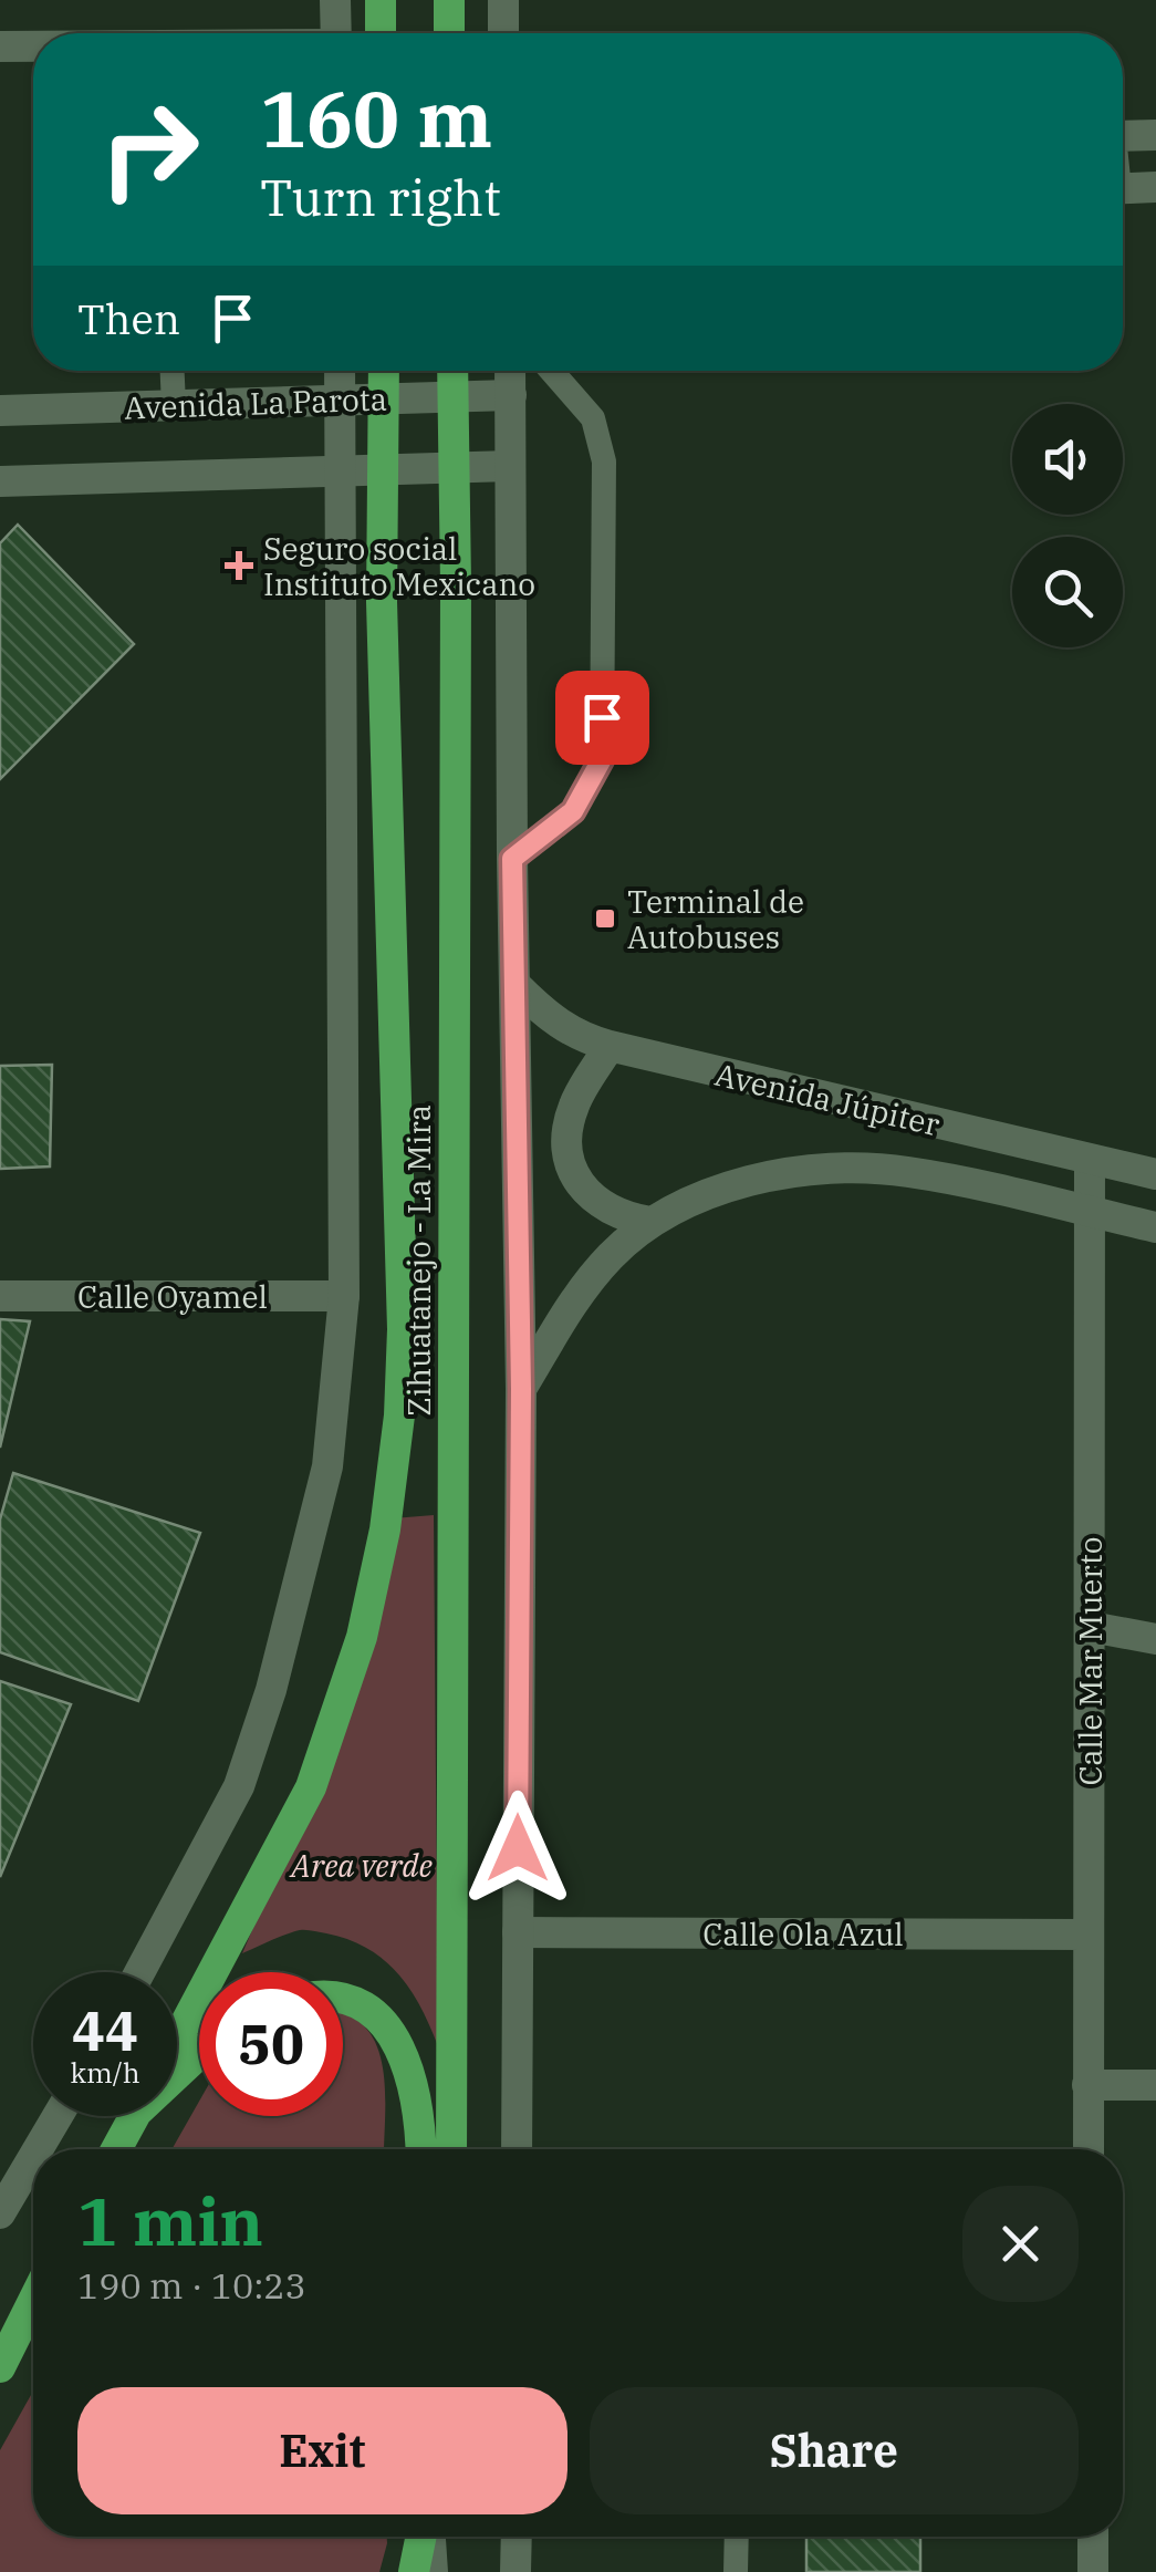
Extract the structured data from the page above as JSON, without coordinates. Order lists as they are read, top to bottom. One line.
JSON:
{"streets":{"highway":["Zihuatanejo - La Mira"],"street":["Avenida La Parota","Avenida Júpiter","Calle Oyamel","Calle Mar Muerto","Calle Ola Azul"]},"crossings":[["Avenida La Parota","Zihuatanejo - La Mira"],["Avenida Júpiter","Calle Mar Muerto"],["Calle Mar Muerto","Calle Ola Azul"]],"parks":["Area verde"],"places":{"health":["Seguro social Instituto Mexicano"],"transit":["Terminal de Autobuses"]},"page":{"turn":["160 m","Turn right"],"then":"Then","speed":"44 km/h","limit":"50","heading":["1 min","190 m · 10:23"],"buttons":["Exit","Share"]}}
